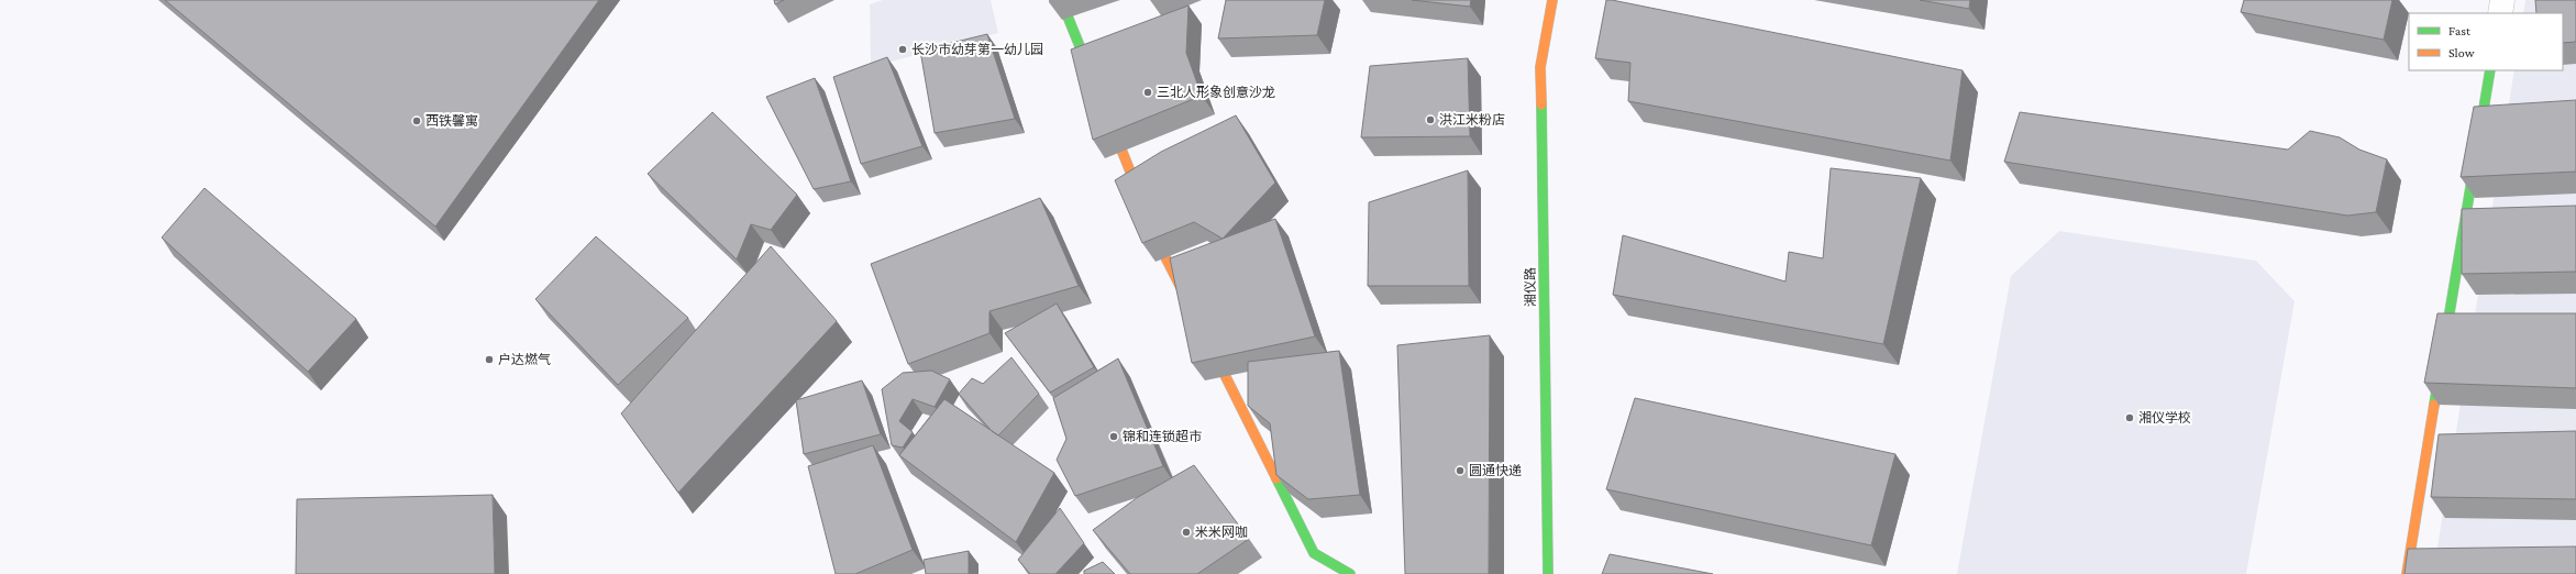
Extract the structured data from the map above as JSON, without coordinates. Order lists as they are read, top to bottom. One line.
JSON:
{"streets":{"street":["湘仪路"]},"places":["长沙市幼芽第一幼儿园","三北人形象创意沙龙","洪江米粉店","西铁馨寓","户达燃气","湘仪学校","锦和连锁超市","圆通快递","米米网咖"],"legend":["Fast","Slow"]}
